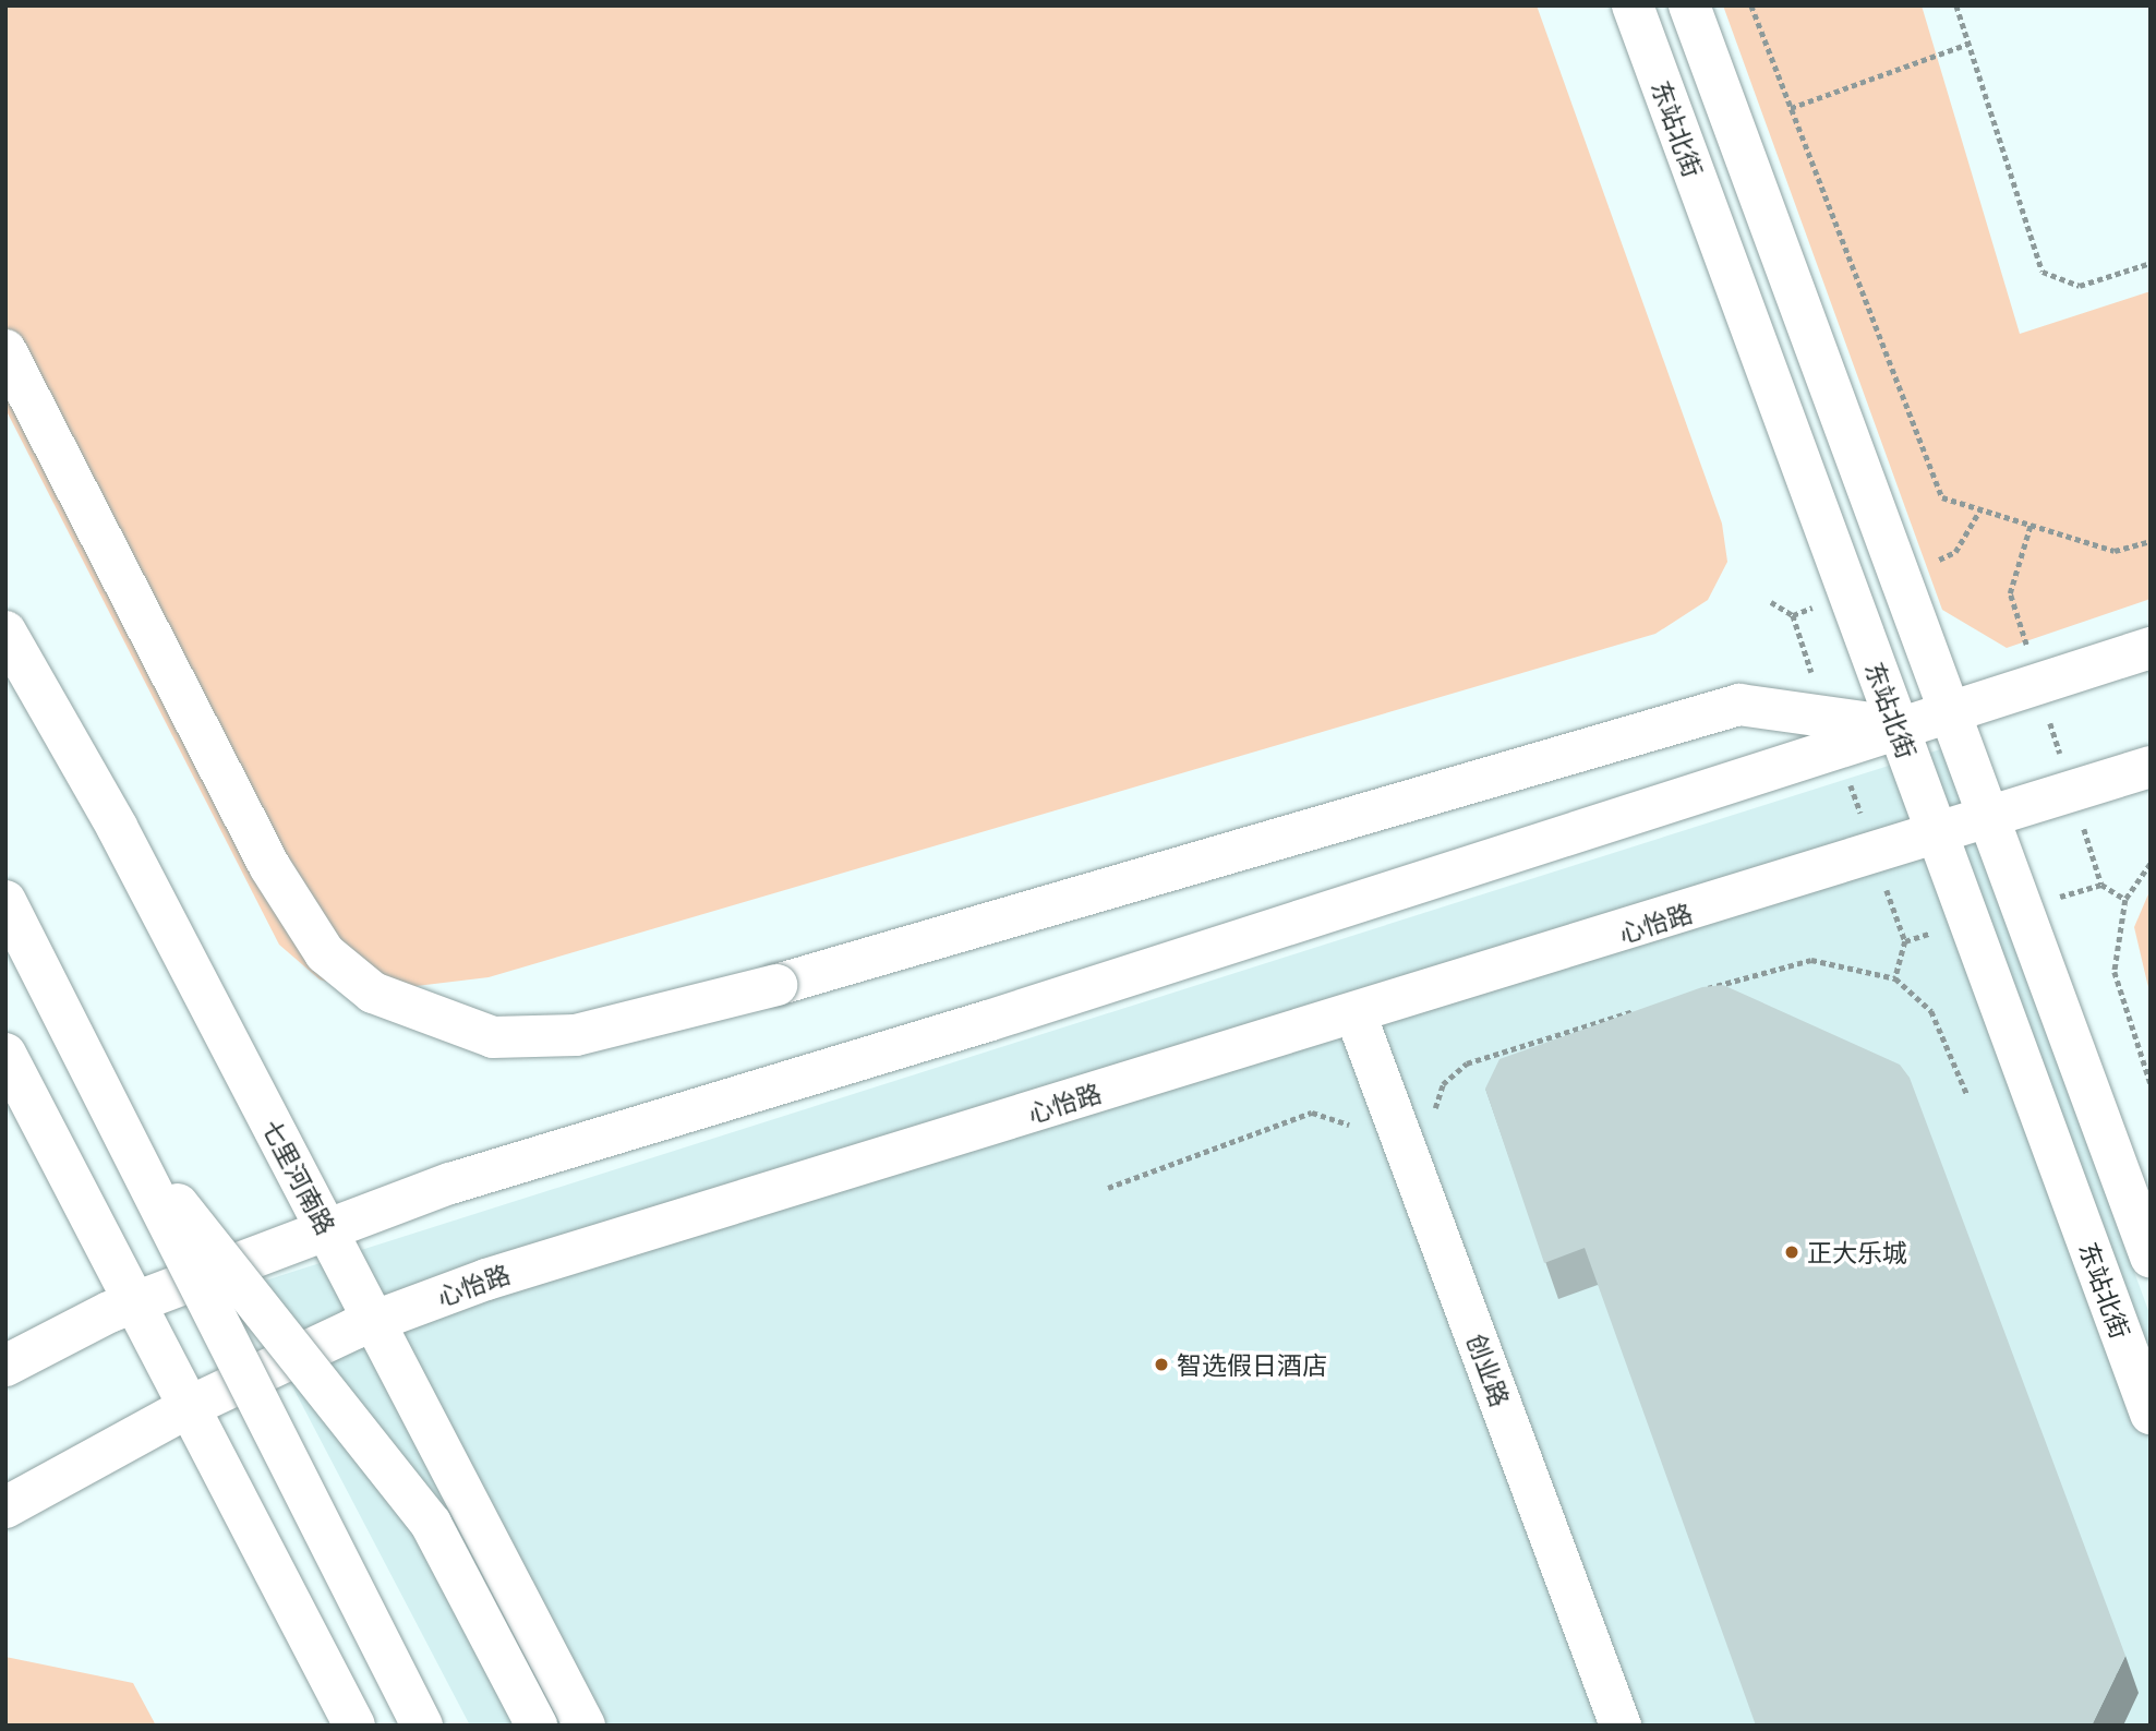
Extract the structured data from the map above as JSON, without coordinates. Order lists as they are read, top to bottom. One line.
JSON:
{"streets":{"street":["东站北街","心怡路","七里河南路","创业路"]},"crossings":[["东站北街","心怡路"],["心怡路","七里河南路"],["心怡路","创业路"]],"places":["正大乐城","智选假日酒店"]}
